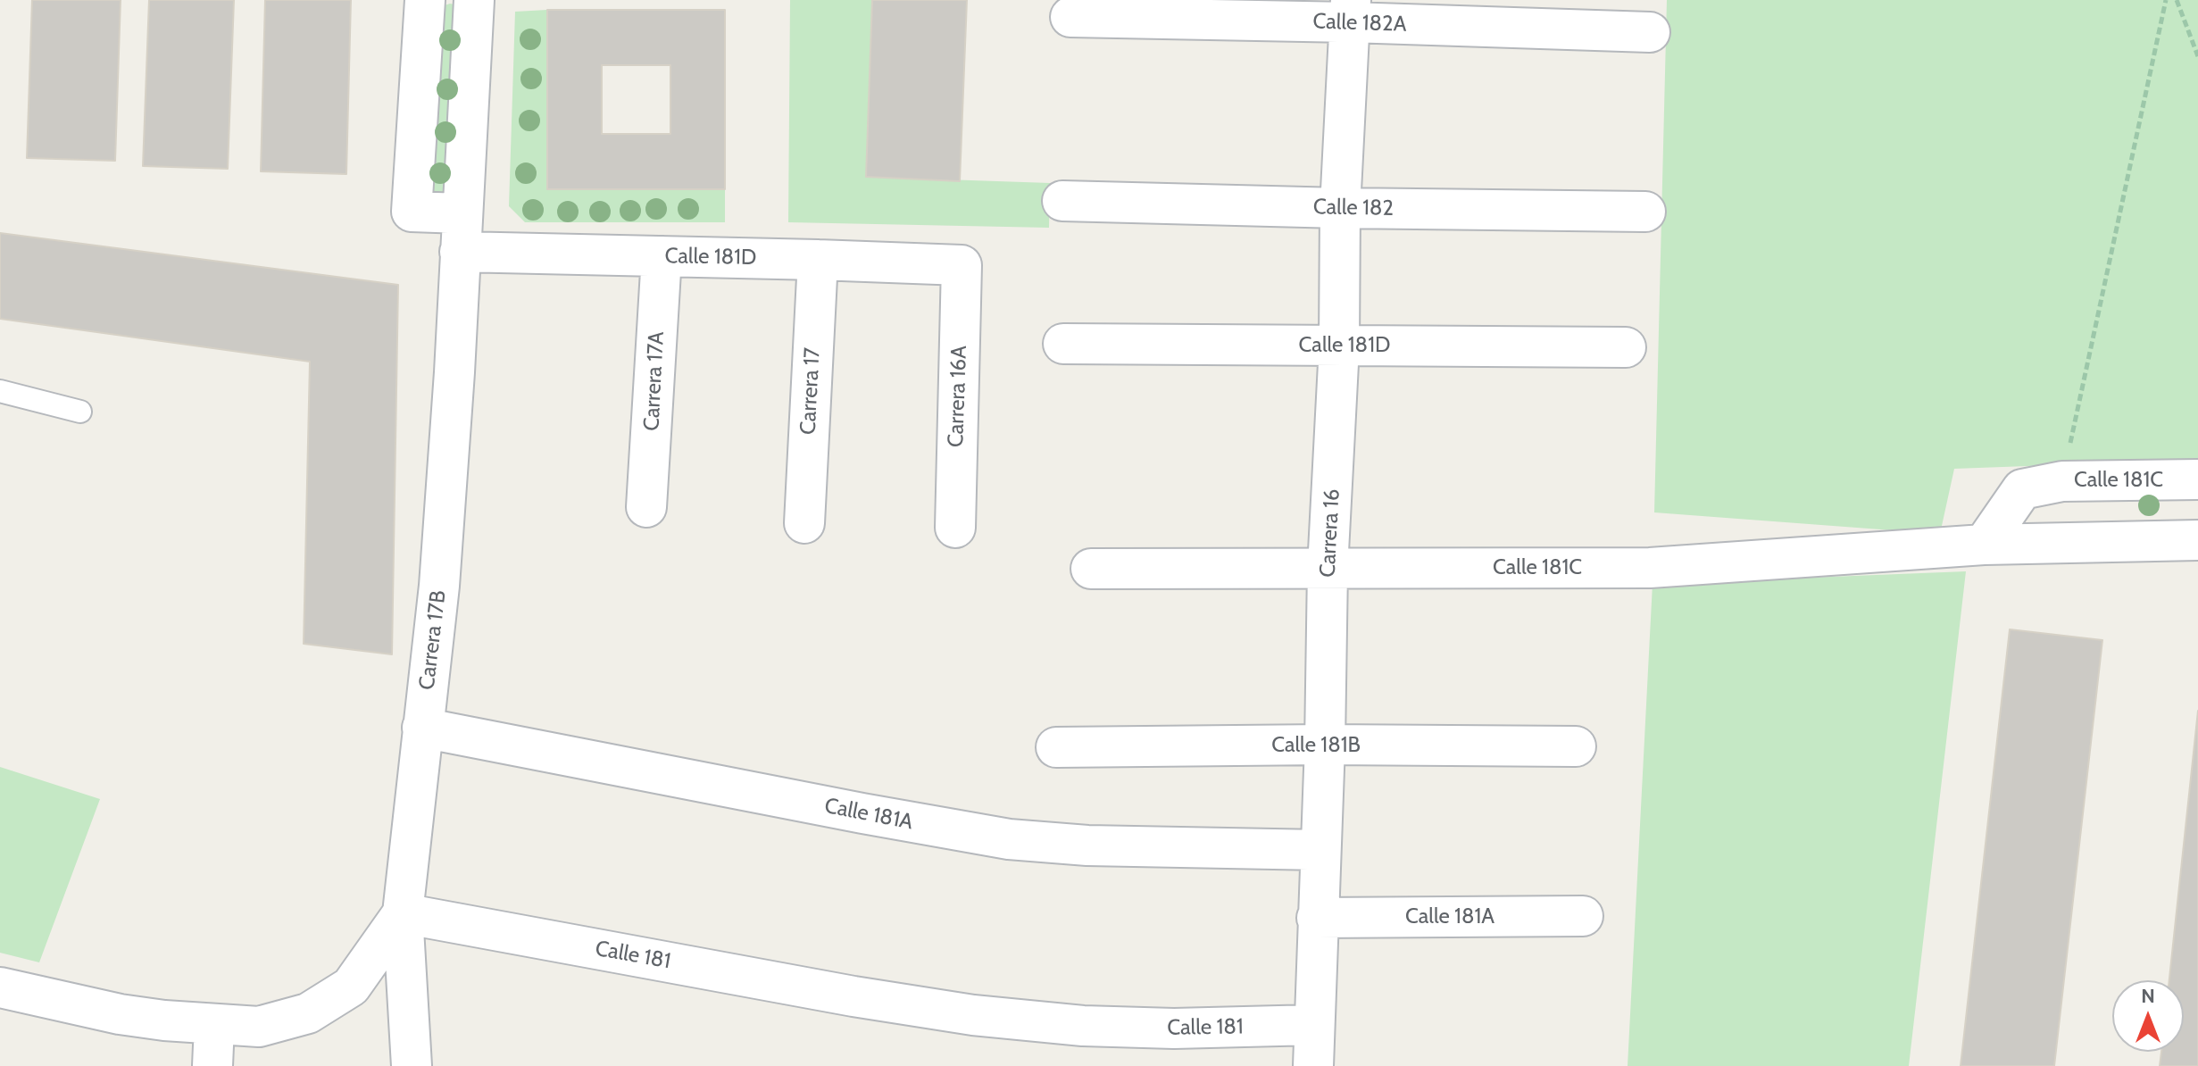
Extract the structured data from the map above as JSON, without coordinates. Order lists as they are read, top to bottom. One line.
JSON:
{"streets":{"street":["Calle 182A","Calle 182","Calle 181D","Carrera 17A","Carrera 17","Carrera 16A","Calle 181C","Carrera 16","Carrera 17B","Calle 181B","Calle 181A","Calle 181"]},"crossings":[["Calle 182A","Carrera 16"],["Calle 182","Carrera 16"],["Calle 181D","Carrera 17A"],["Calle 181D","Carrera 17"],["Calle 181D","Carrera 16A"],["Calle 181D","Carrera 16"],["Calle 181D","Carrera 17B"],["Calle 181C","Carrera 16"],["Carrera 16","Calle 181B"],["Carrera 16","Calle 181A"],["Carrera 16","Calle 181"],["Carrera 17B","Calle 181A"],["Carrera 17B","Calle 181"]],"north":"top"}
